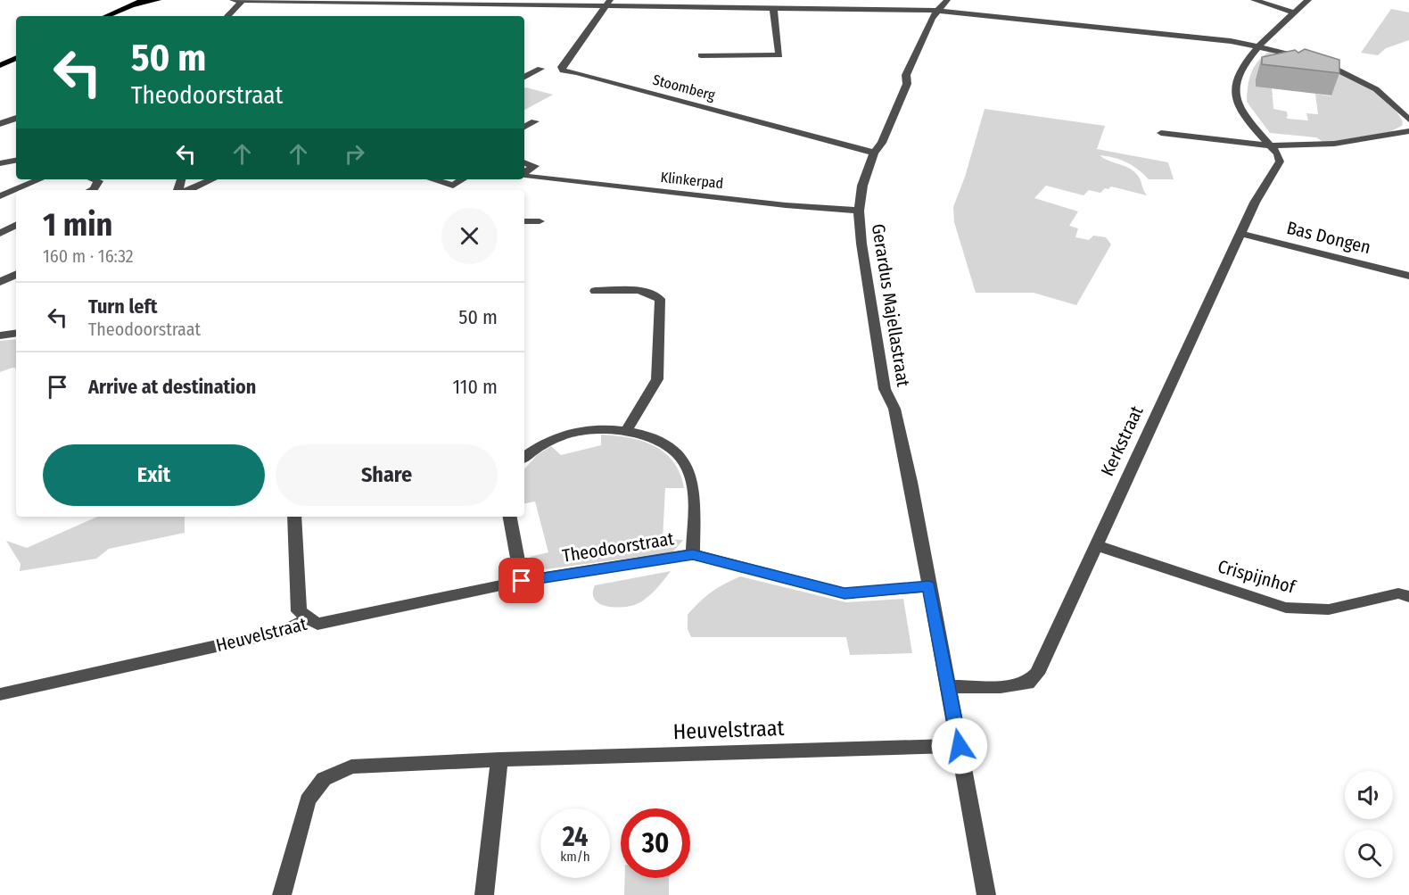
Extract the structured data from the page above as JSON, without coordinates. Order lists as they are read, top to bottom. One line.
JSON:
{"streets":{"street":["Stoomberg","Klinkerpad","Bas Dongen","Gerardus Majellastraat","Kerkstraat","Theodoorstraat","Crispijnhof","Heuvelstraat"]},"crossings":[["Stoomberg","Gerardus Majellastraat"],["Klinkerpad","Gerardus Majellastraat"],["Bas Dongen","Kerkstraat"],["Gerardus Majellastraat","Theodoorstraat"],["Kerkstraat","Crispijnhof"],["Theodoorstraat","Heuvelstraat"]],"page":{"turn":["50 m","Theodoorstraat"],"heading":["1 min","160 m · 16:32"],"list":[{"name":"Turn left","note":"Theodoorstraat","value":"50 m"},{"name":"Arrive at destination","value":"110 m"}],"buttons":["Exit","Share"],"speed":"24 km/h","limit":"30"}}
